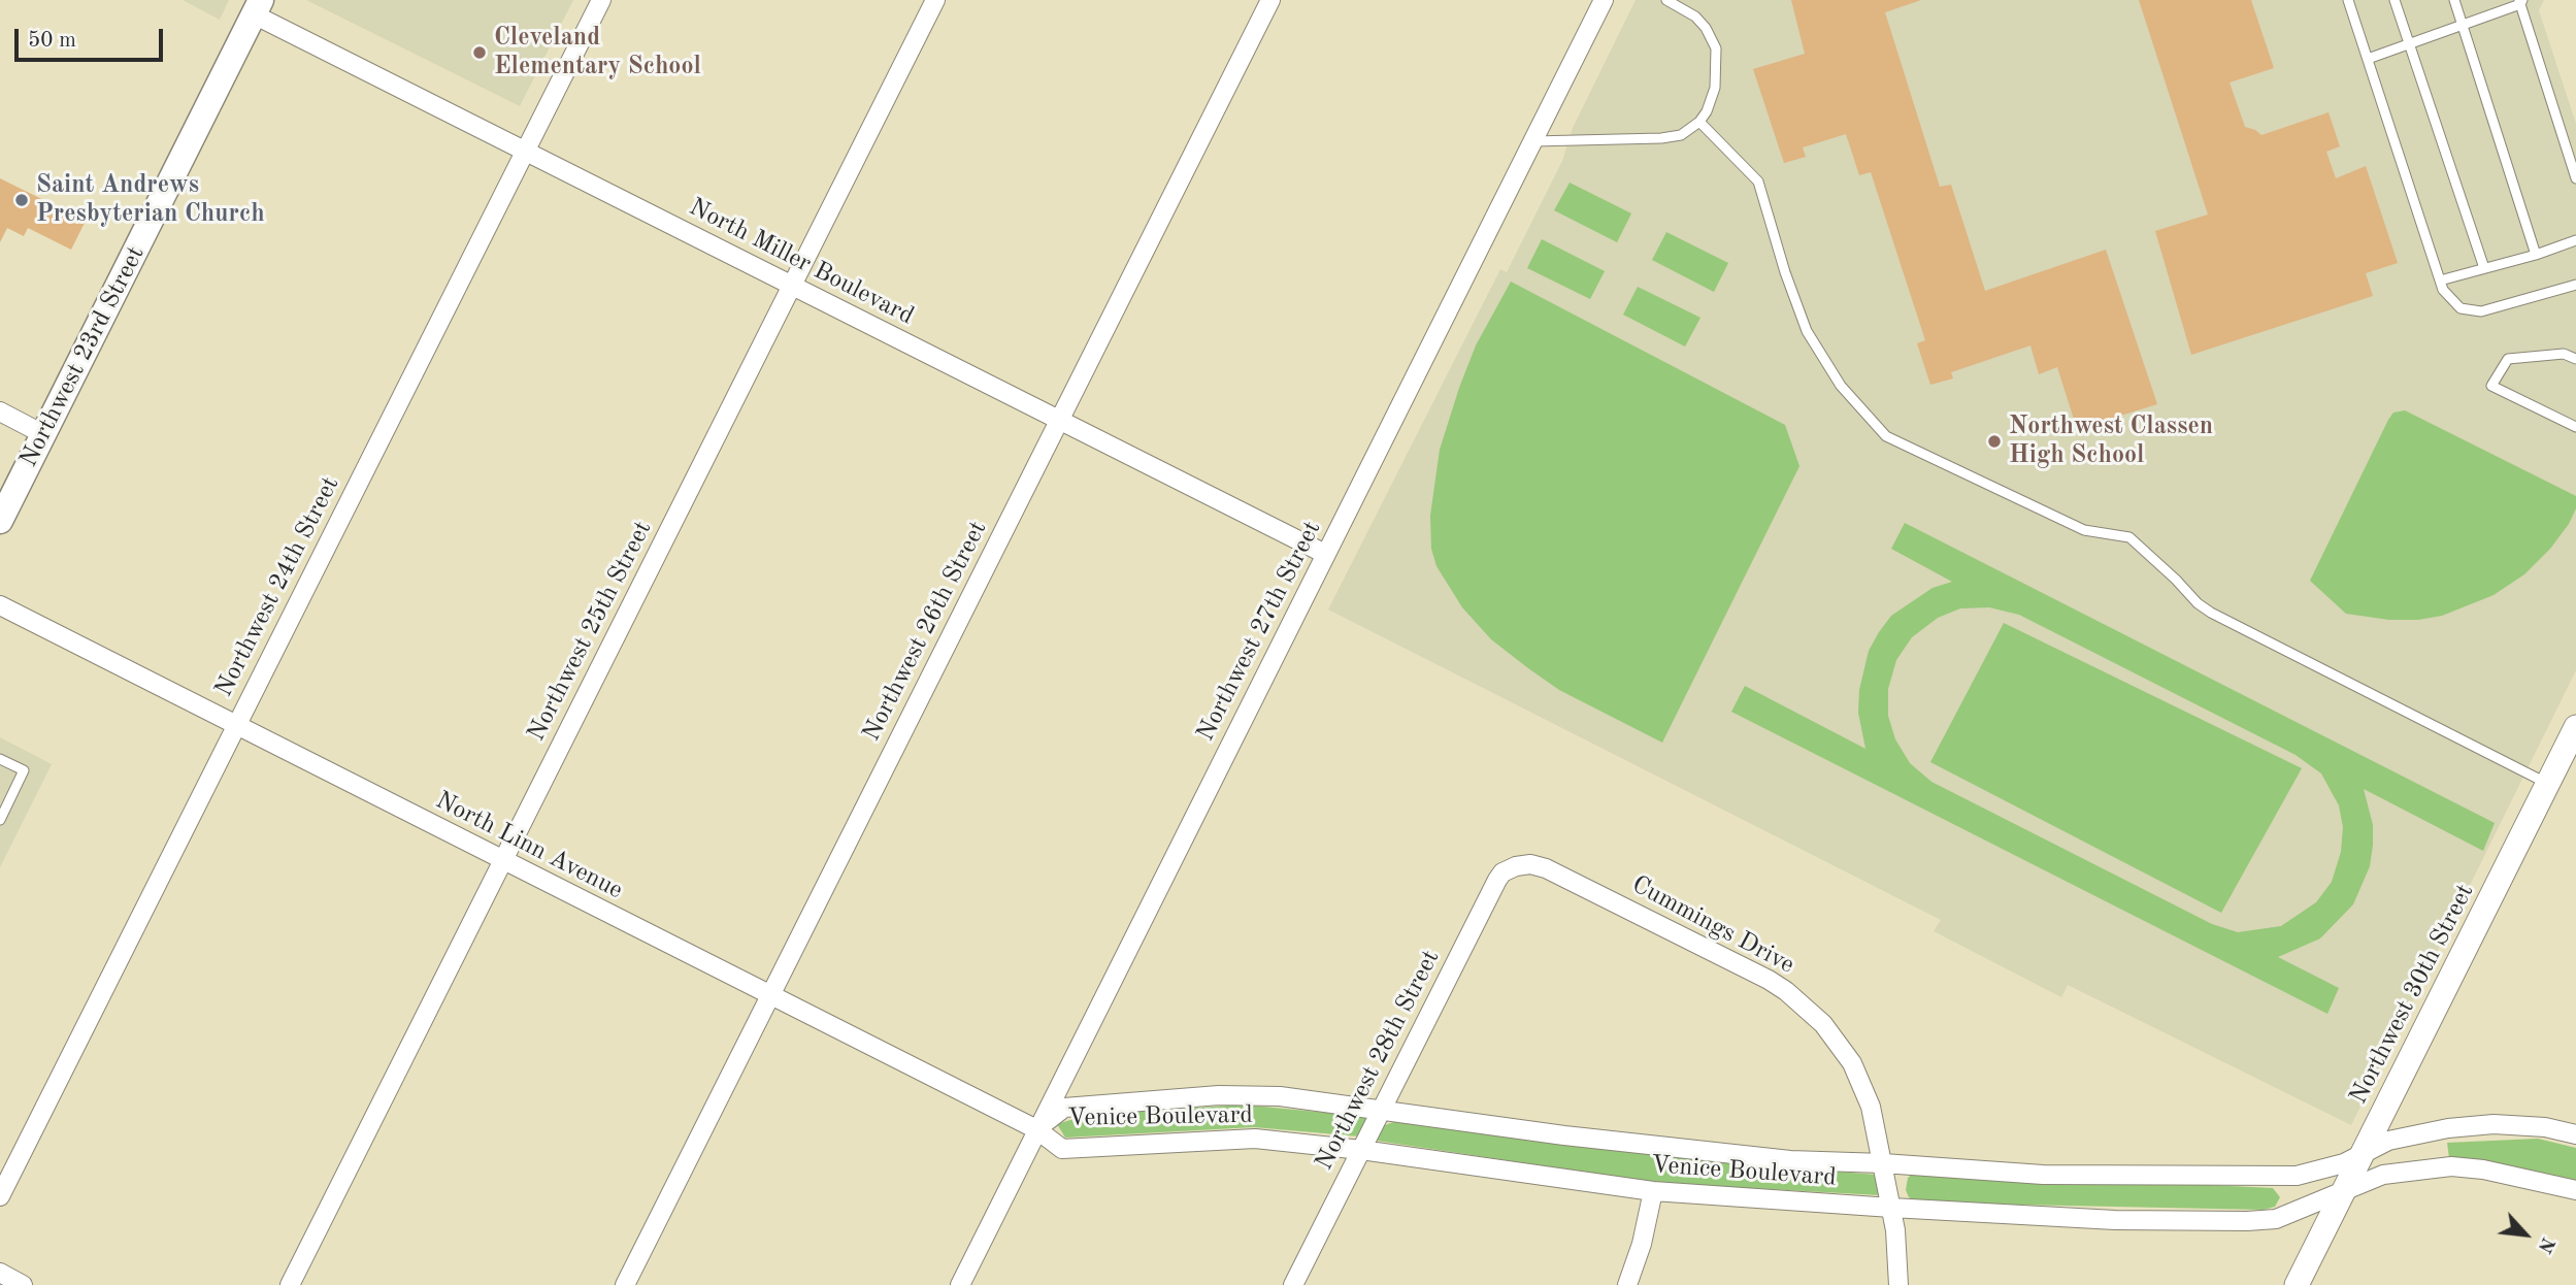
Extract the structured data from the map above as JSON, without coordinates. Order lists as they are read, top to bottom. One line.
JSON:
{"streets":{"main road":["Northwest 23rd Street"],"street":["North Miller Boulevard","Northwest 24th Street","Northwest 25th Street","Northwest 26th Street","Northwest 27th Street","North Linn Avenue","Cummings Drive","Northwest 30th Street","Northwest 28th Street","Venice Boulevard"]},"crossings":[["North Miller Boulevard","Northwest 23rd Street"],["North Miller Boulevard","Northwest 24th Street"],["North Miller Boulevard","Northwest 25th Street"],["North Miller Boulevard","Northwest 26th Street"],["North Miller Boulevard","Northwest 27th Street"],["Northwest 24th Street","North Linn Avenue"],["Northwest 25th Street","North Linn Avenue"],["Northwest 26th Street","North Linn Avenue"],["Northwest 27th Street","North Linn Avenue"],["Northwest 27th Street","Venice Boulevard"],["North Linn Avenue","Venice Boulevard"],["Cummings Drive","Northwest 28th Street"],["Cummings Drive","Venice Boulevard"],["Northwest 30th Street","Venice Boulevard"],["Northwest 28th Street","Venice Boulevard"]],"places":["Cleveland Elementary School","Saint Andrews Presbyterian Church","Northwest Classen High School"],"scale_bar":"50 m","north":"bottom right"}
